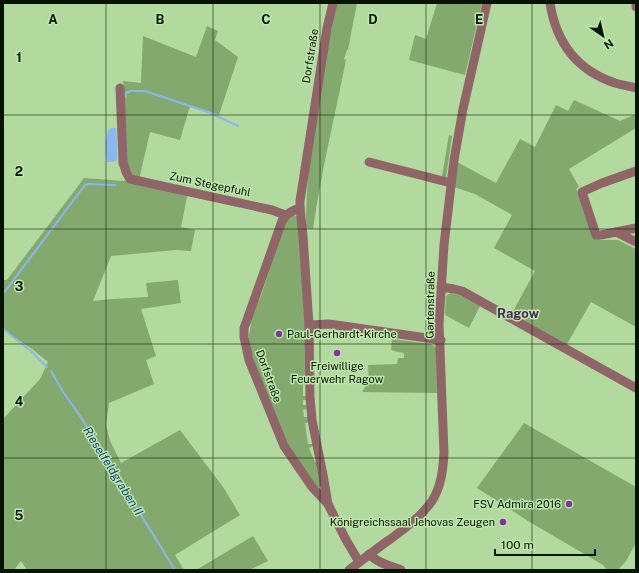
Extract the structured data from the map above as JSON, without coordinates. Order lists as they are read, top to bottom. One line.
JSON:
{"streets":{"street":["Dorfstraße","Zum Stegepfuhl","Gartenstraße"]},"crossings":[["Dorfstraße","Zum Stegepfuhl"],["Dorfstraße","Gartenstraße"]],"districts":["Ragow"],"water":["Rieselfeldgraben II"],"places":["Paul-Gerhardt-Kirche","Freiwillige Feuerwehr Ragow","FSV Admira 2016","Königreichssaal Jehovas Zeugen"],"scale_bar":"100 m","north":"bottom right","grid":{"columns":["A","B","C","D","E"],"rows":["1","2","3","4","5"]}}
